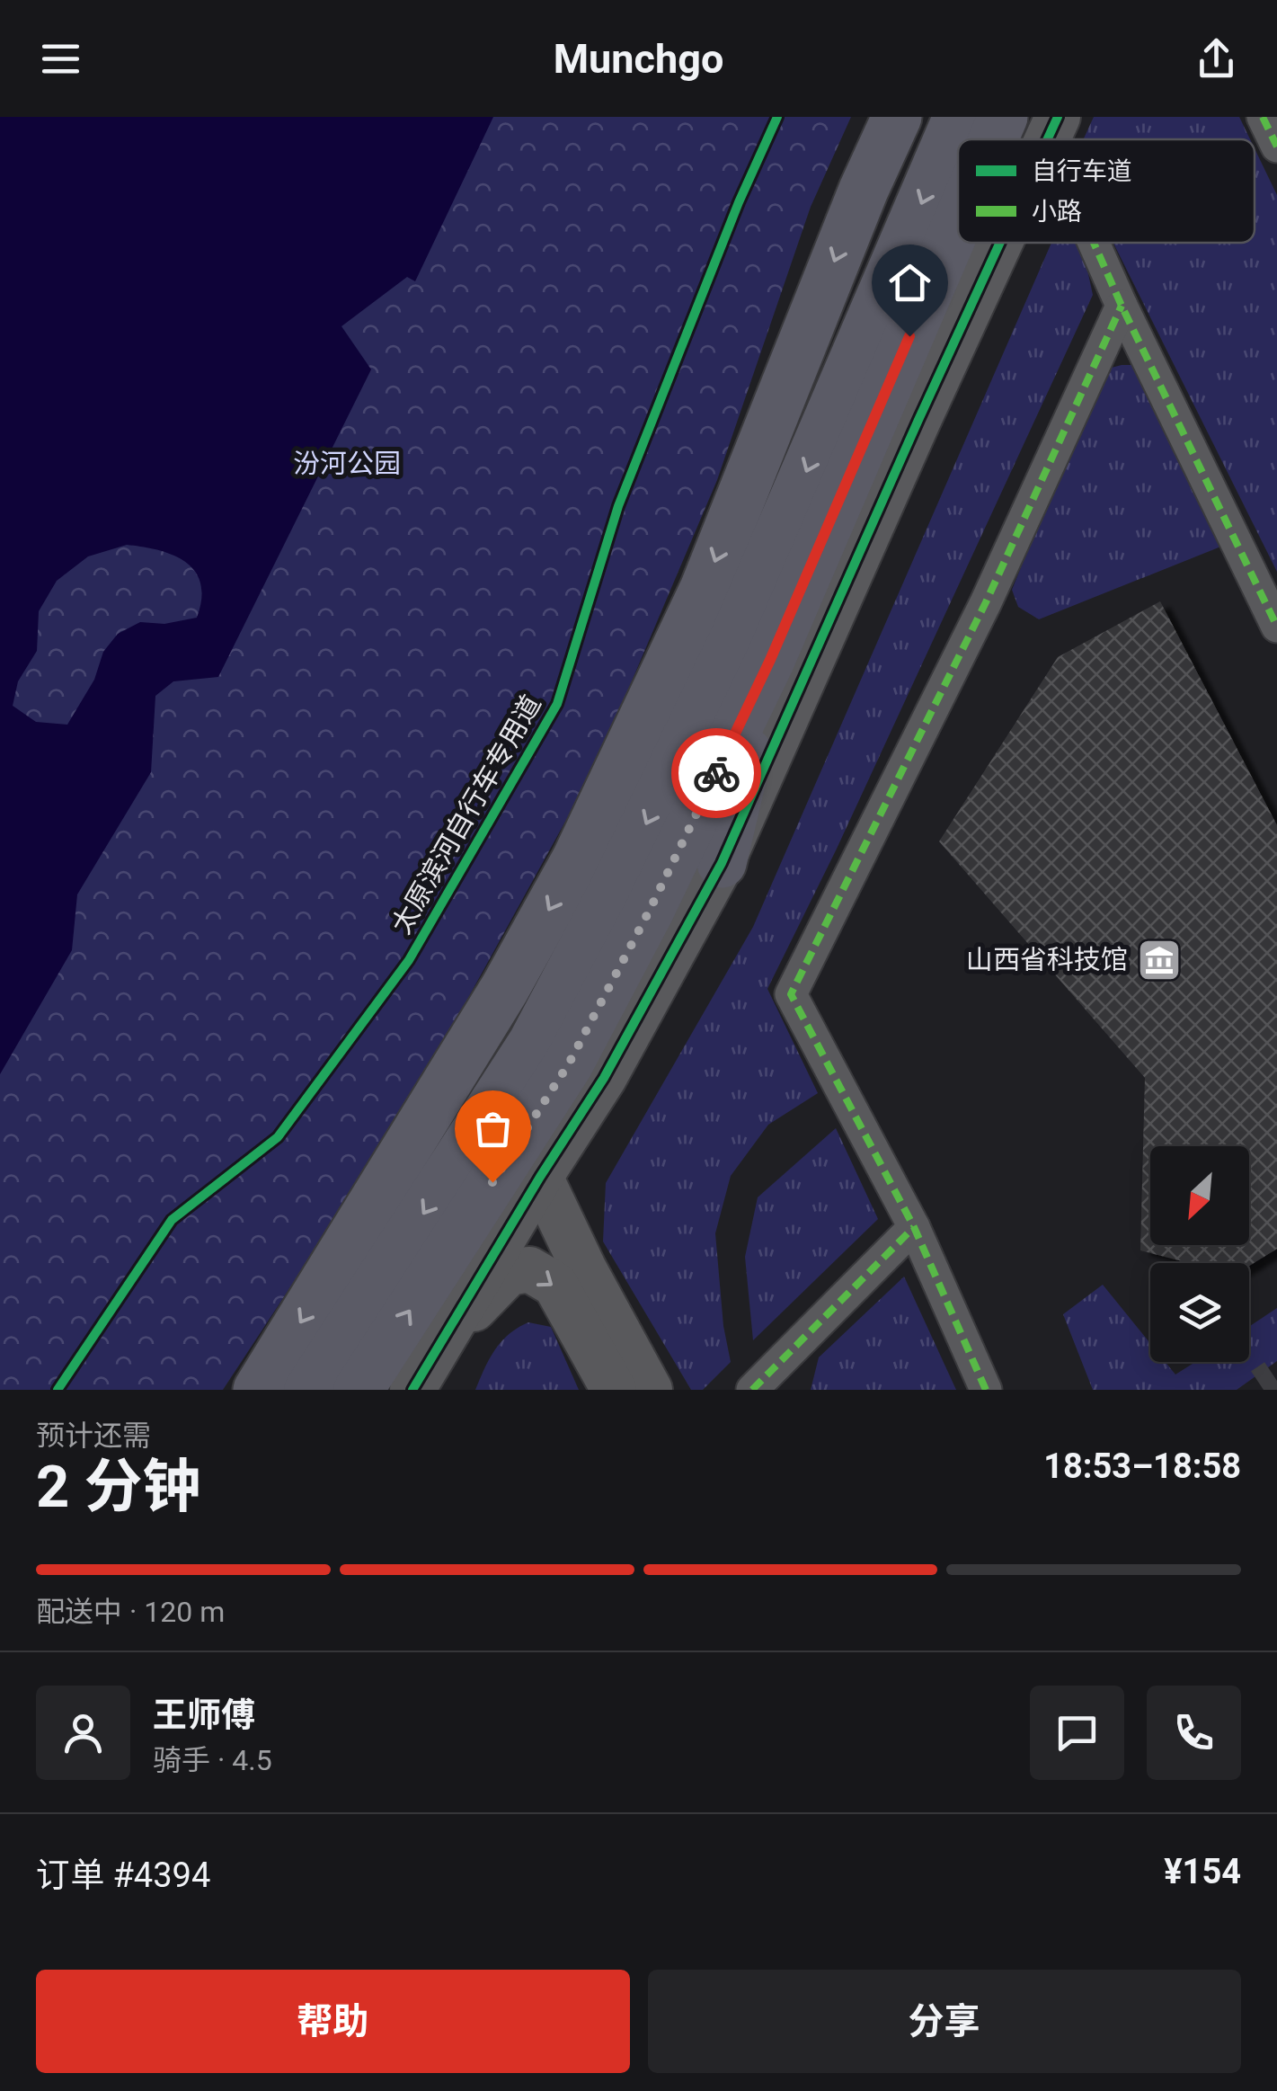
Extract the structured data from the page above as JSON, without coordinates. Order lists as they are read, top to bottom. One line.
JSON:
{"streets":{"cycle path":["太原滨河自行车专用道"]},"parks":["汾河公园"],"places":{"museum":["山西省科技馆"]},"legend":["自行车道","小路"],"north":"bottom left","page":{"header":"Munchgo","heading":["2 分钟","预计还需","18:53–18:58"],"panel":["王师傅","骑手 · 4.5","订单 #4394","¥154"],"bar":"配送中 · 120 m","buttons":["帮助","分享"]}}
